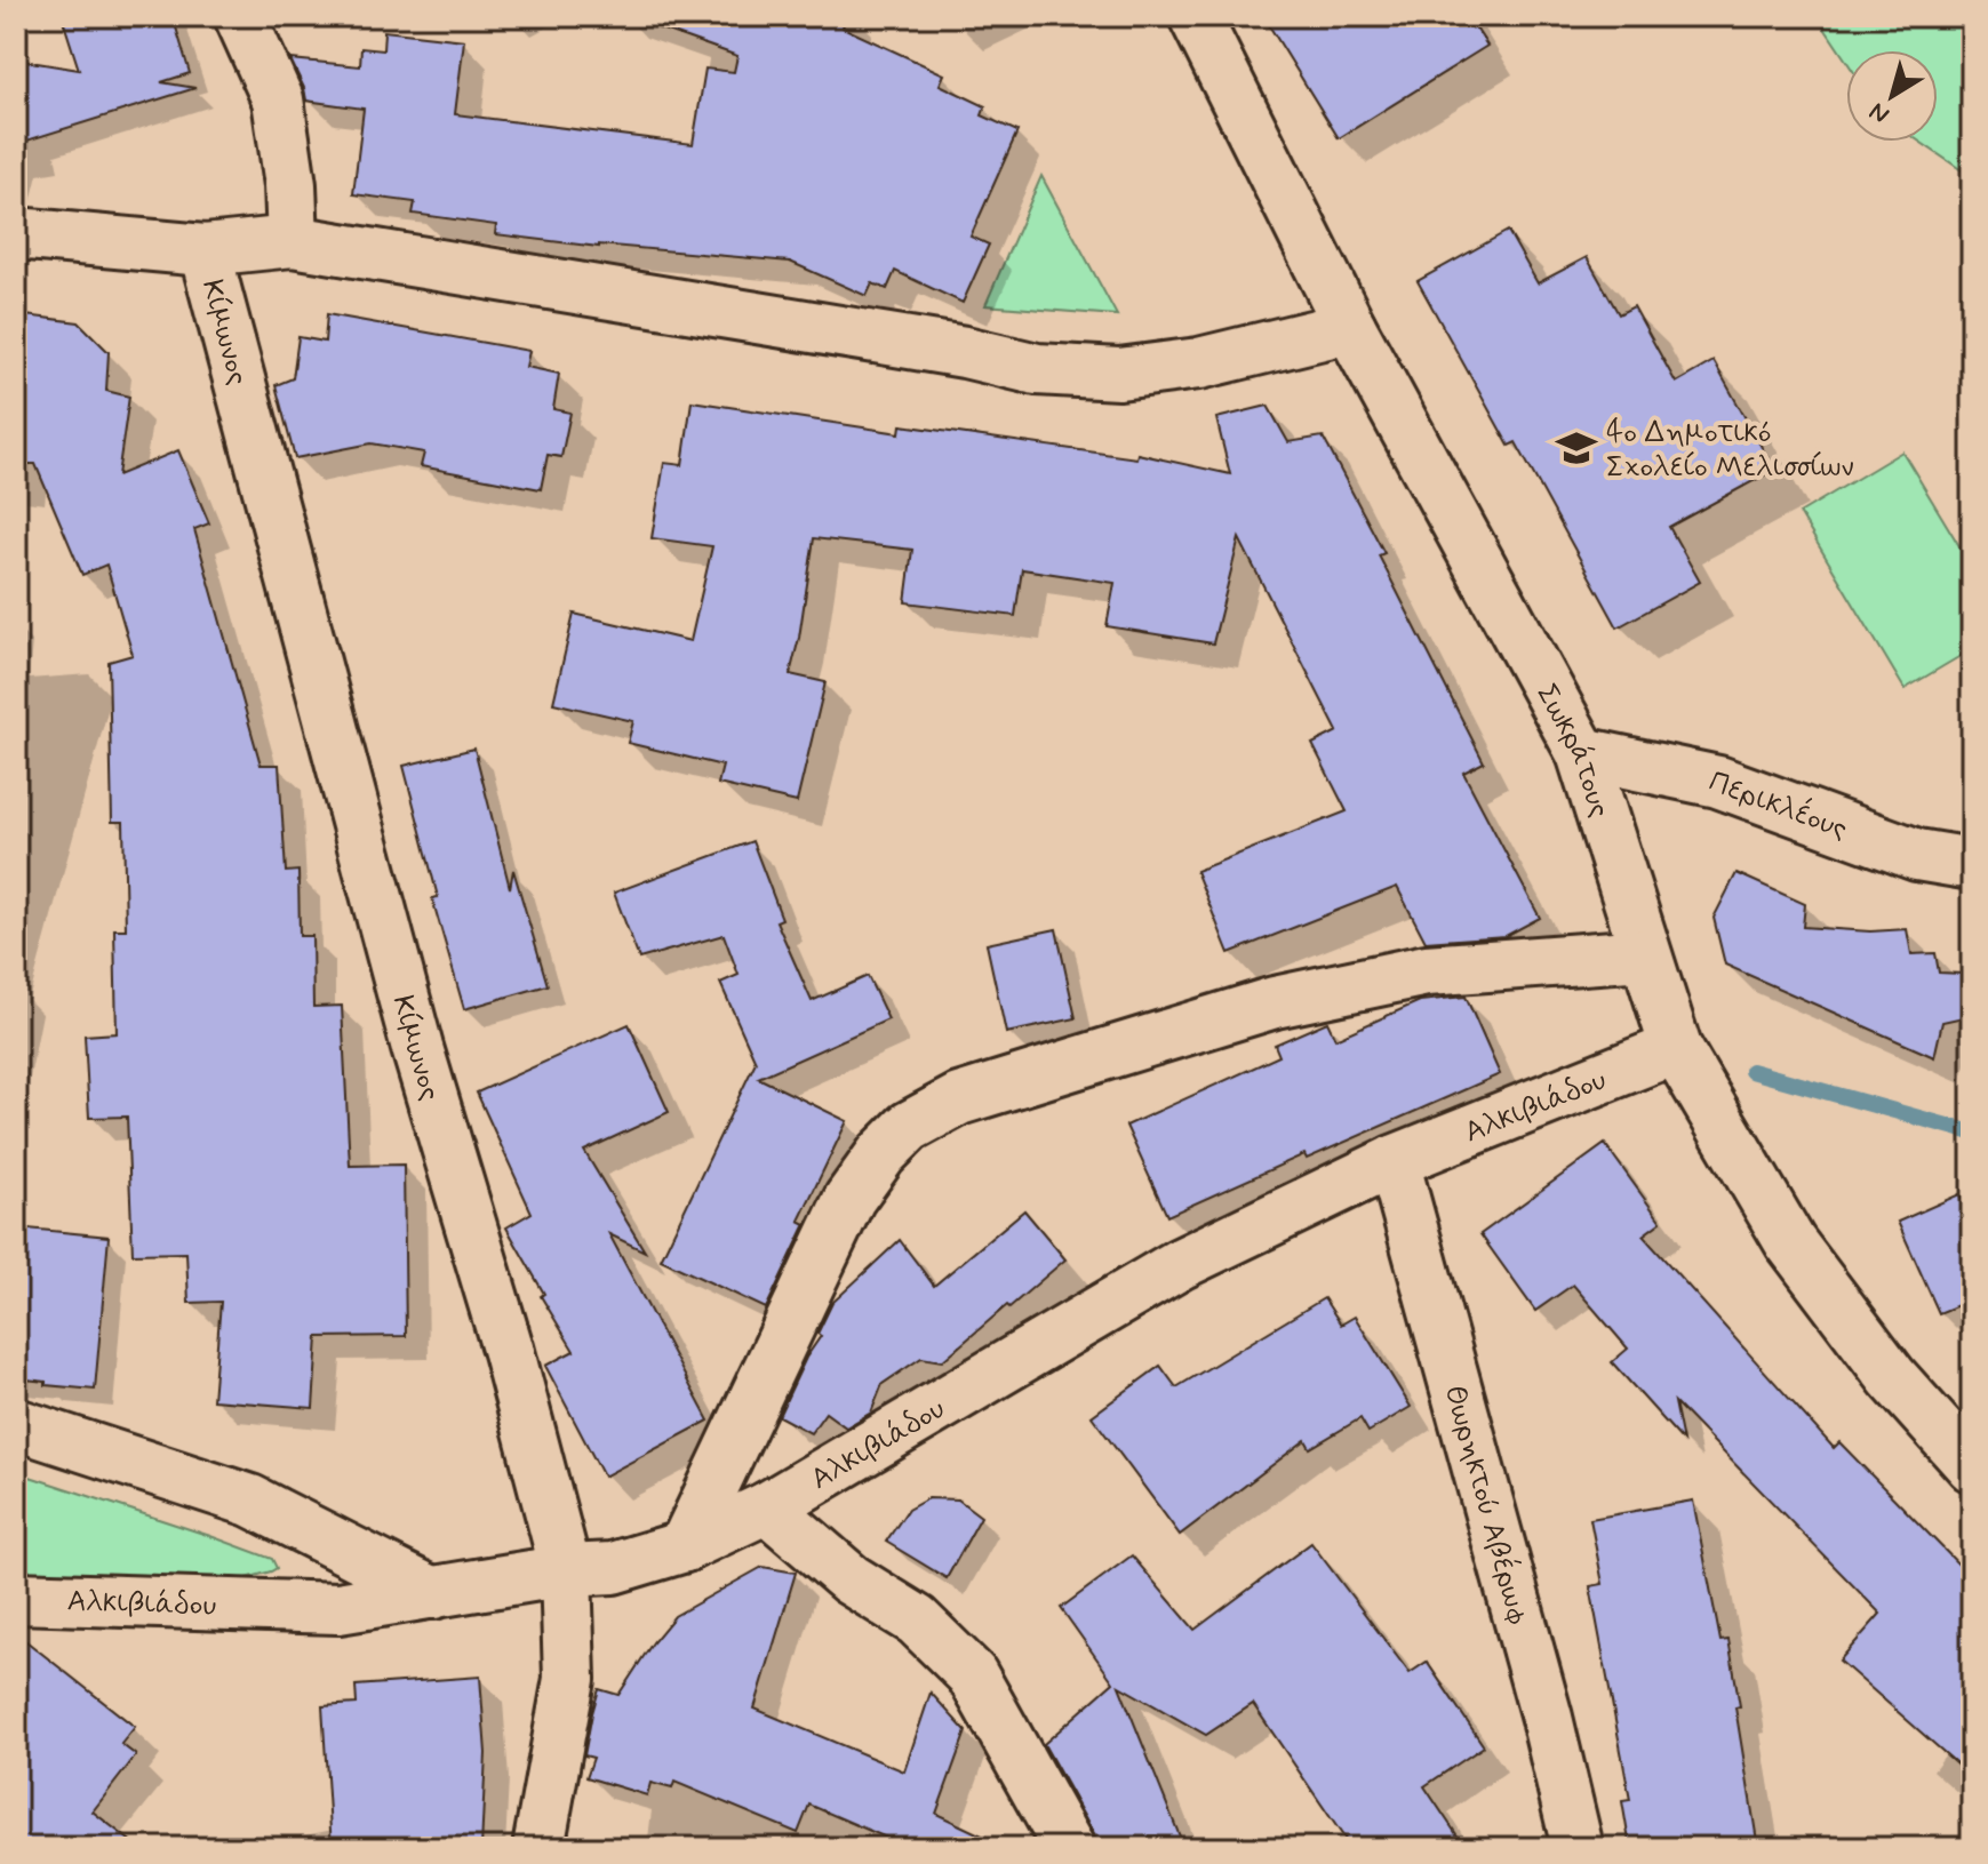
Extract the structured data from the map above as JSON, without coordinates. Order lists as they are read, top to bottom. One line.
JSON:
{"streets":{"street":["Κίμωνος","Σωκράτους","Περικλέους","Αλκιβιάδου","Θωρηκτού Αβέρωφ"]},"crossings":[["Κίμωνος","Αλκιβιάδου"],["Σωκράτους","Περικλέους"],["Σωκράτους","Αλκιβιάδου"],["Αλκιβιάδου","Θωρηκτού Αβέρωφ"]],"places":{"school or university":["4ο Δημοτικό Σχολείο Μελισσίων"]},"north":"bottom left"}
